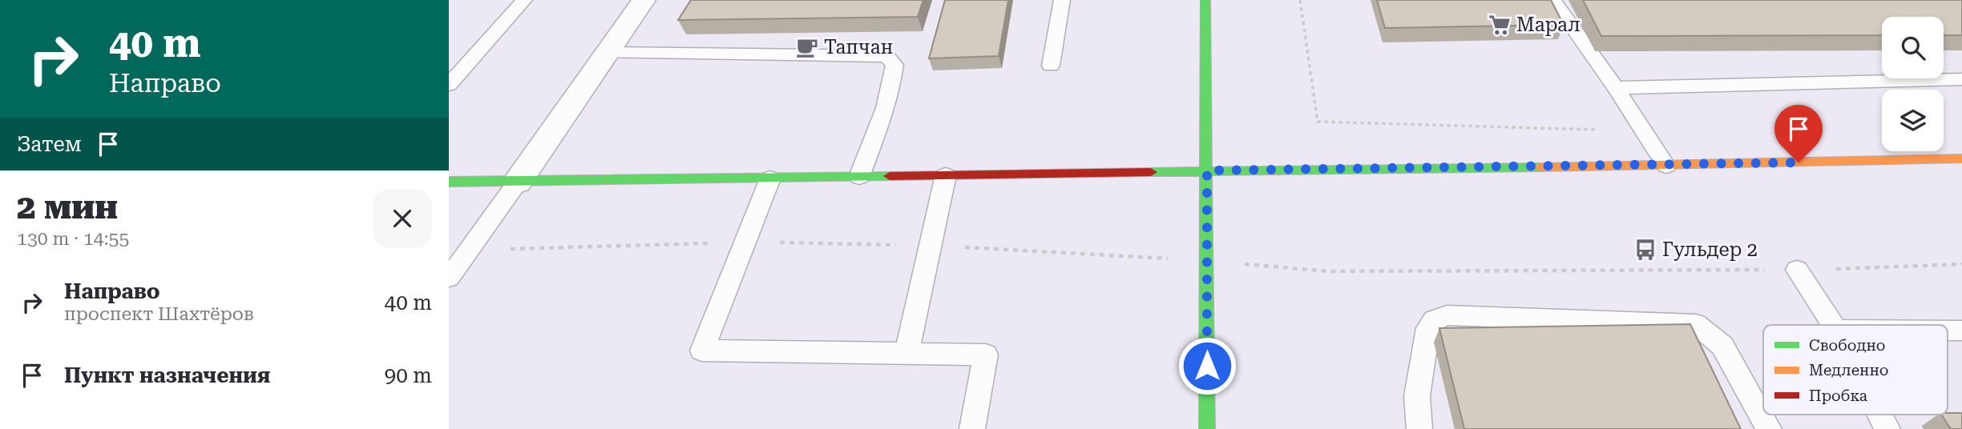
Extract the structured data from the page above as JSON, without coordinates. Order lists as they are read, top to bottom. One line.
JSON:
{"places":{"supermarket":["Марал"],"cafe":["Тапчан"],"bus stop":["Гульдер 2"]},"legend":["Свободно","Медленно","Пробка"],"page":{"turn":["40 m","Направо"],"then":"Затем","heading":["2 мин","130 m · 14:55"],"list":[{"name":"Направо","note":"проспект Шахтёров","value":"40 m"},{"name":"Пункт назначения","value":"90 m"}]}}
